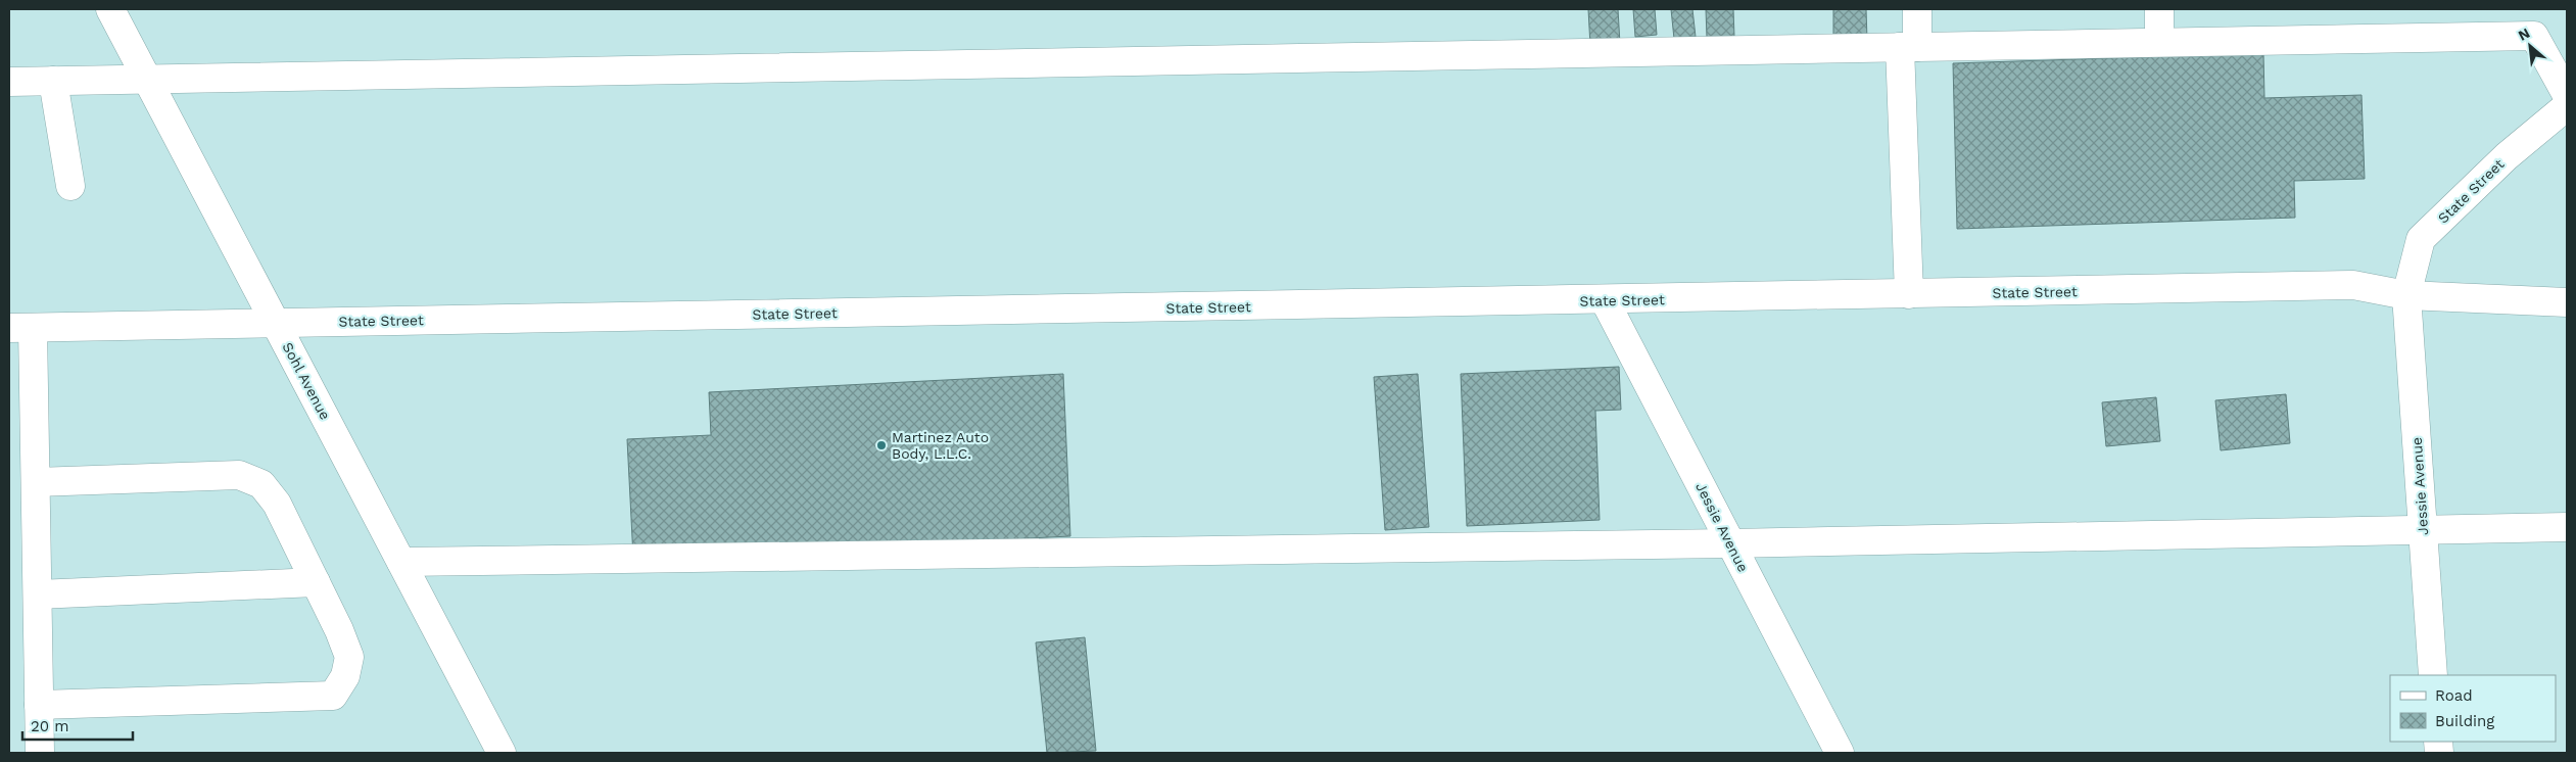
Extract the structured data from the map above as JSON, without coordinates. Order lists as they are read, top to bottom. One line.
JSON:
{"streets":{"street":["State Street","Sohl Avenue","Jessie Avenue"]},"crossings":[["State Street","Sohl Avenue"],["State Street","Jessie Avenue"]],"places":["Martinez Auto Body, L.L.C."],"legend":["Road","Building"],"scale_bar":"20 m","north":"top left"}
